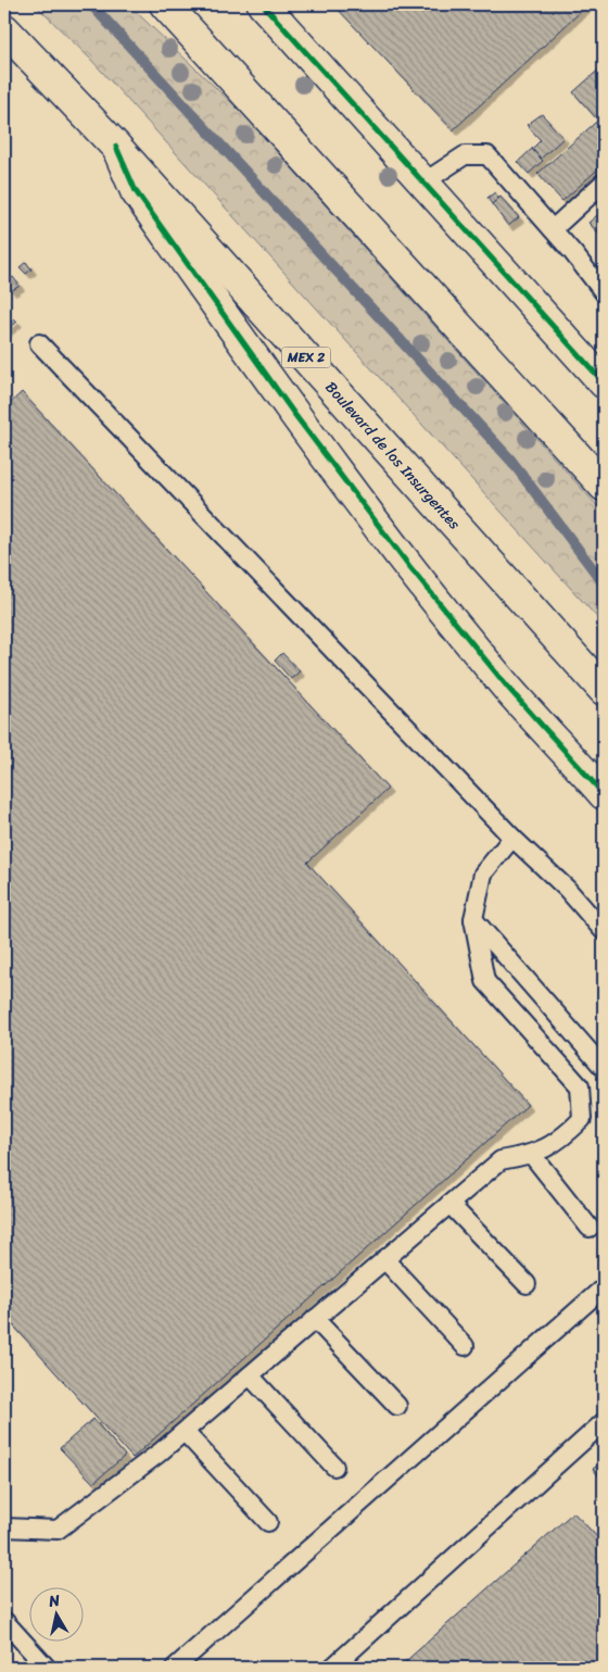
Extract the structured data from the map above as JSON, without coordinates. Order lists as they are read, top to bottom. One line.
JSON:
{"streets":{"main road":["MEX 2","Boulevard de los Insurgentes"]},"north":"top"}
